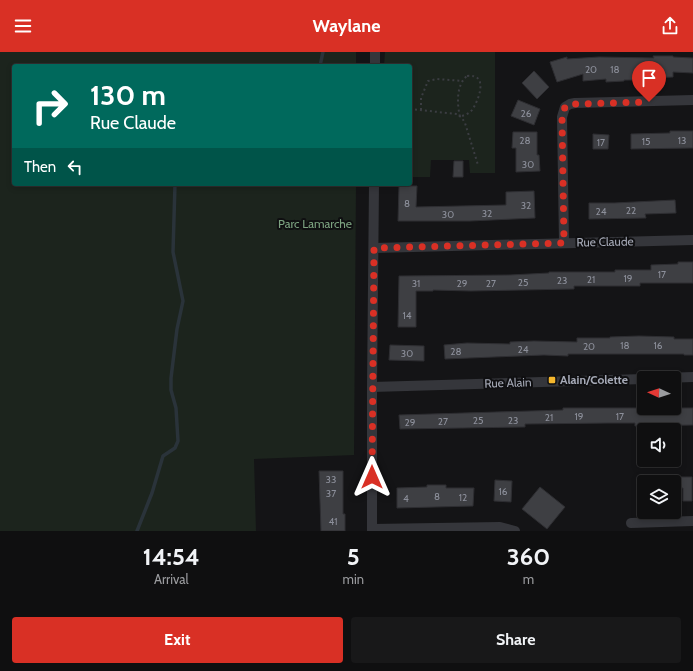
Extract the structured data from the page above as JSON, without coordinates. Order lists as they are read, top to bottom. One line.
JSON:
{"streets":{"street":["Rue Claude","Rue Alain"]},"parks":["Parc Lamarche"],"places":{"transit":["Alain/Colette"]},"house_numbers":["20","18","26","28","13","15","17","30","8","32","22","24","32","30","17","19","21","23","25","31","29","27","14","18","16","20","24","28","30","19","17","21","25","23","27","29","33","16","37","8","12","4","41"],"north":"left","page":{"header":"Waylane","turn":["130 m","Rue Claude"],"then":"Then","eta":["14:54","Arrival","5","min","360","m"],"buttons":["Exit","Share"]}}
